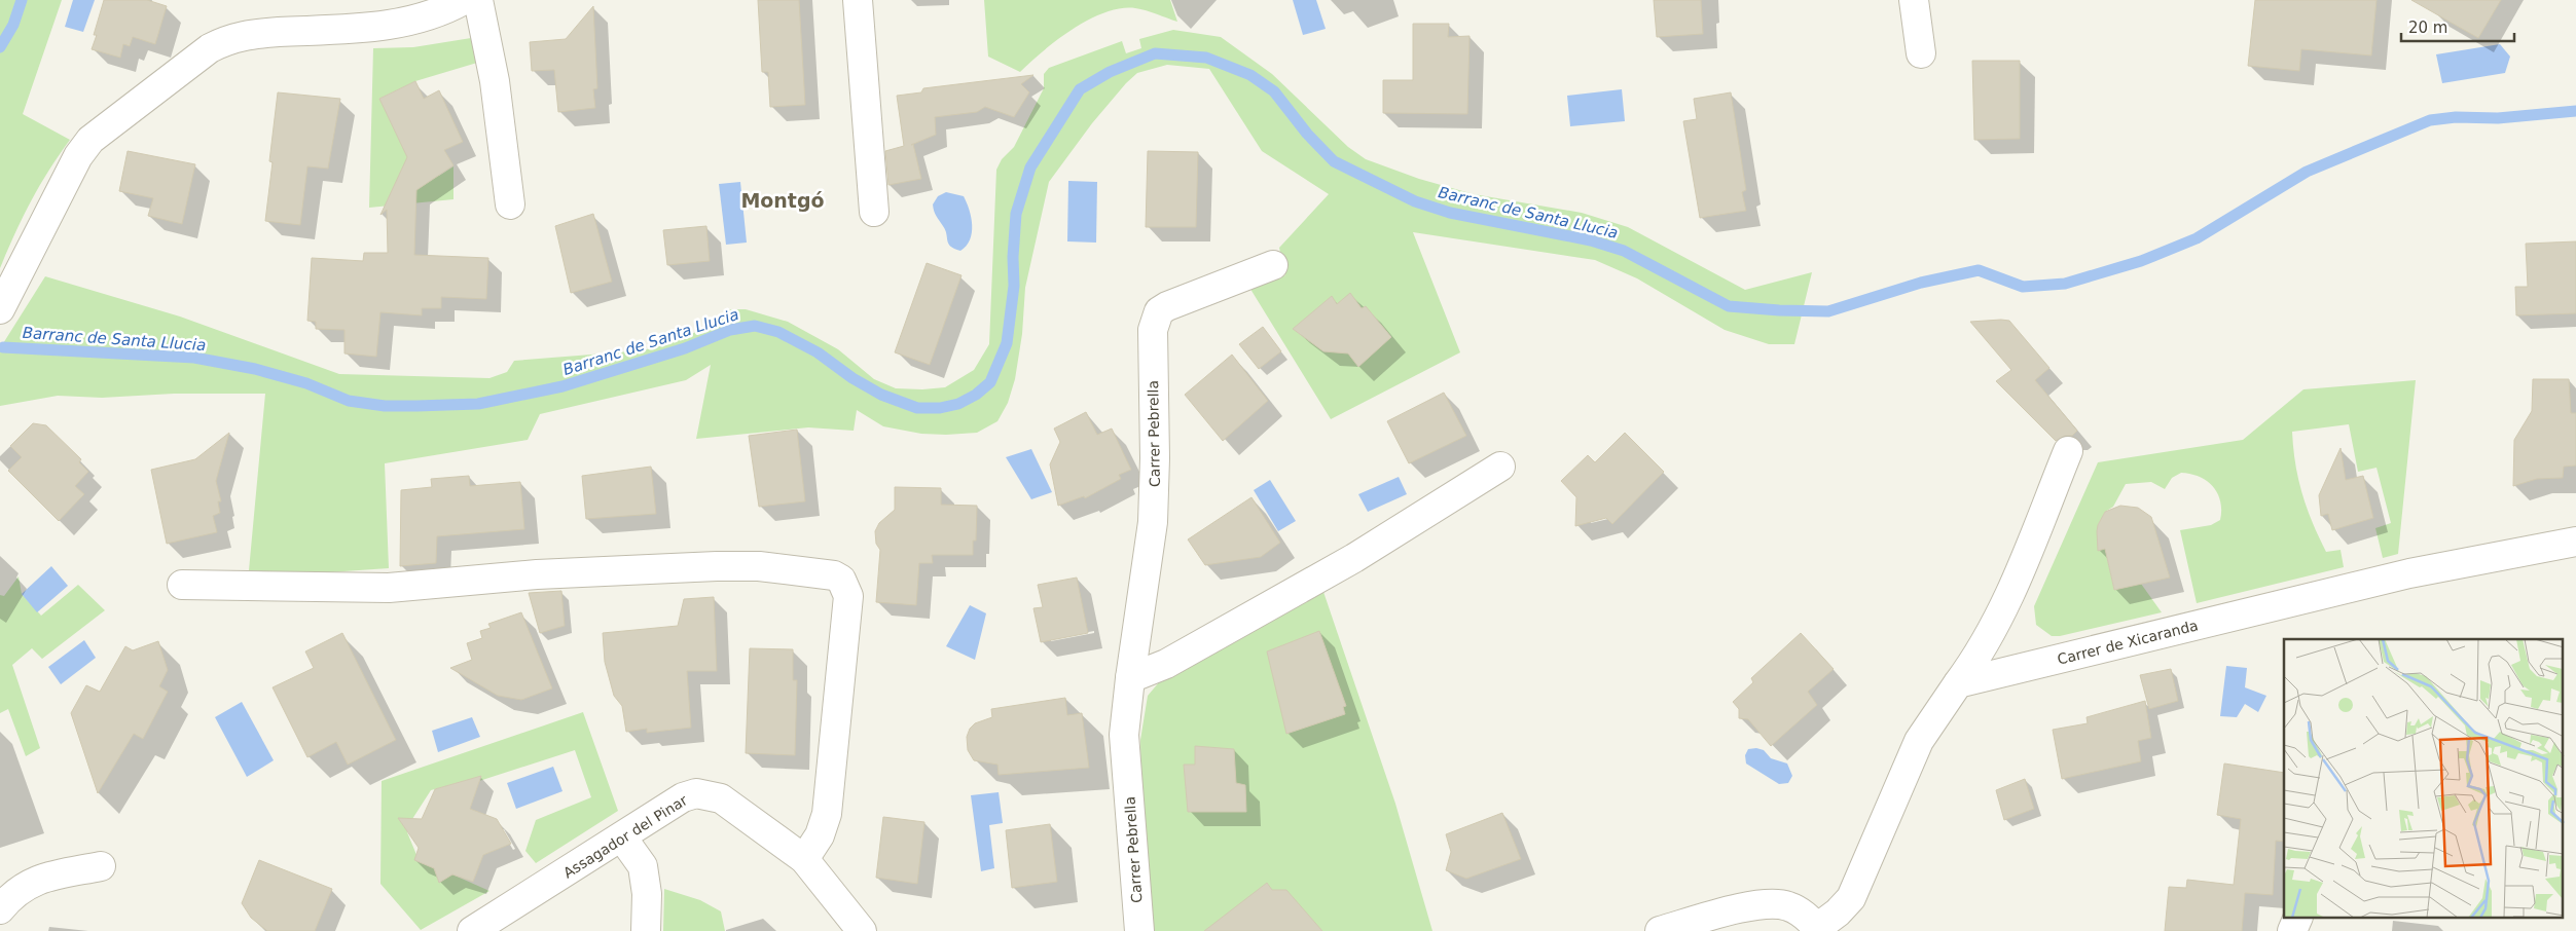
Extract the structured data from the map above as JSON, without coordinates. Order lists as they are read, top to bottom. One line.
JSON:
{"streets":{"street":["Carrer Pebrella","Carrer de Xicaranda","Assagador del Pinar"]},"districts":["Montgó"],"water":["Barranc de Santa Llucia"],"scale_bar":"20 m"}
